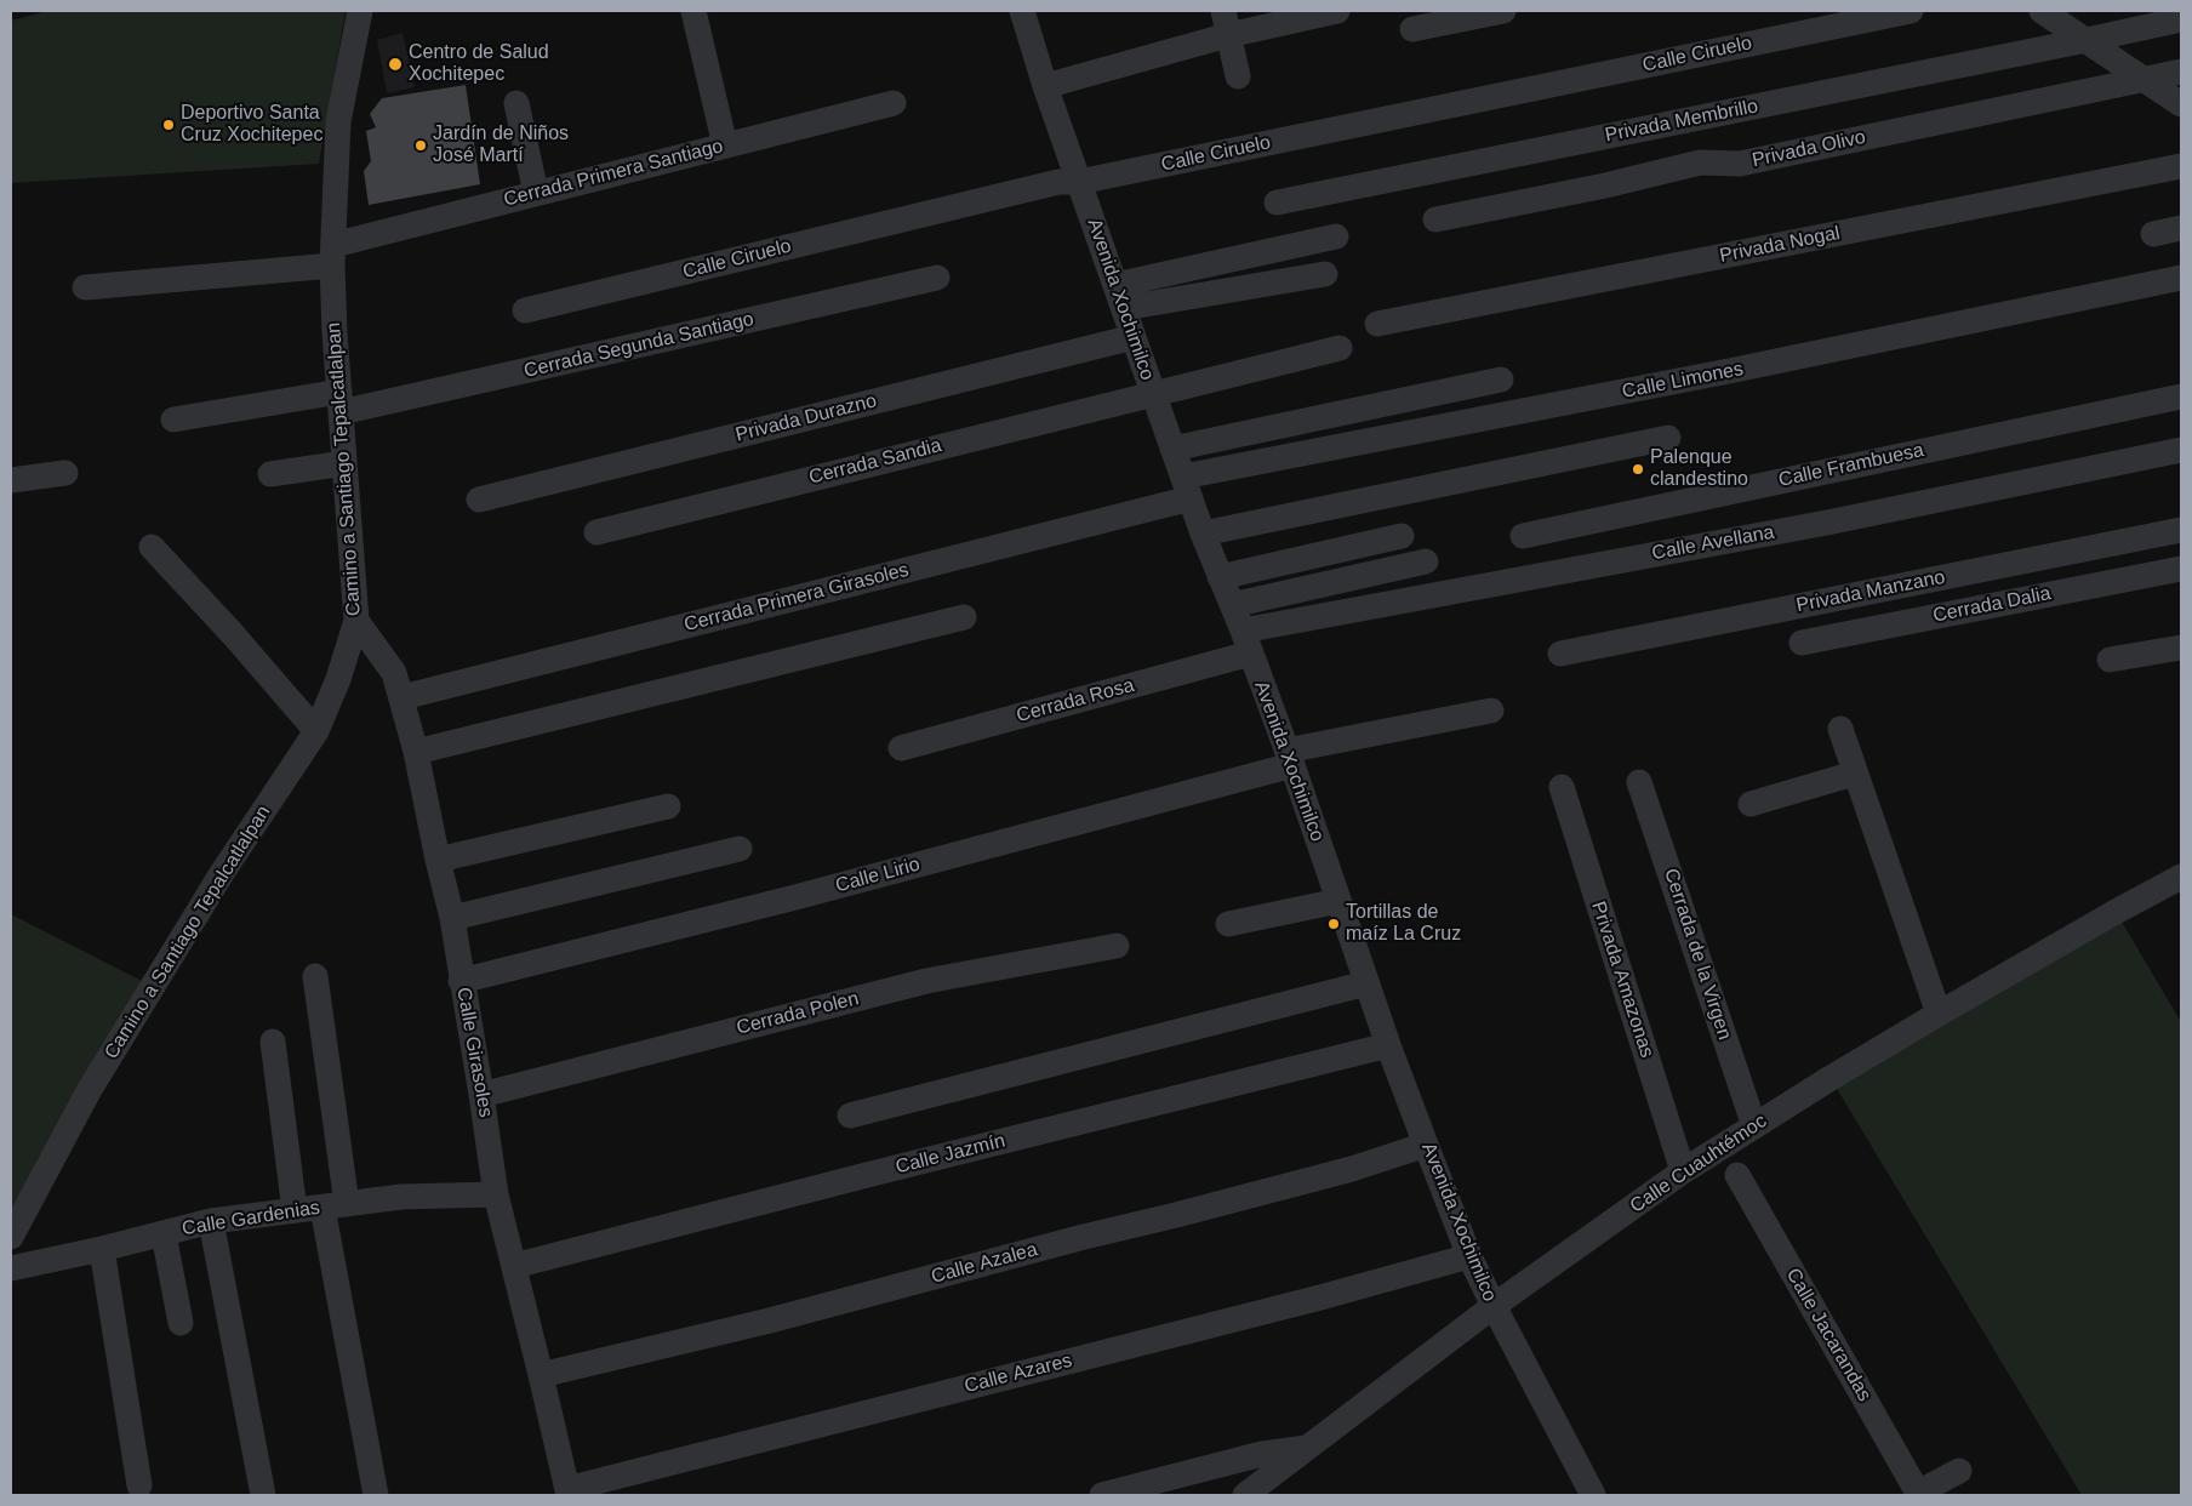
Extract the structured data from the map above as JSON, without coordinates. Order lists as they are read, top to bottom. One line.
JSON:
{"streets":{"street":["Calle Ciruelo","Privada Membrillo","Privada Olivo","Cerrada Primera Santiago","Privada Nogal","Avenida Xochimilco","Cerrada Segunda Santiago","Calle Limones","Privada Durazno","Cerrada Sandia","Calle Frambuesa","Camino a Santiago Tepalcatlalpan","Calle Avellana","Privada Manzano","Cerrada Primera Girasoles","Cerrada Dalia","Cerrada Rosa","Calle Lirio","Cerrada de la Virgen","Privada Amazonas","Cerrada Polen","Calle Girasoles","Calle Jazmín","Calle Cuauhtémoc","Calle Gardenias","Calle Azalea","Calle Jacarandas","Calle Azares"]},"crossings":[["Calle Ciruelo","Avenida Xochimilco"],["Cerrada Primera Santiago","Camino a Santiago Tepalcatlalpan"],["Avenida Xochimilco","Calle Limones"],["Avenida Xochimilco","Privada Durazno"],["Avenida Xochimilco","Cerrada Sandia"],["Avenida Xochimilco","Calle Avellana"],["Avenida Xochimilco","Cerrada Primera Girasoles"],["Avenida Xochimilco","Cerrada Rosa"],["Avenida Xochimilco","Calle Lirio"],["Avenida Xochimilco","Calle Jazmín"],["Avenida Xochimilco","Calle Cuauhtémoc"],["Avenida Xochimilco","Calle Azalea"],["Avenida Xochimilco","Calle Azares"],["Cerrada Segunda Santiago","Camino a Santiago Tepalcatlalpan"],["Calle Limones","Cerrada Primera Girasoles"],["Camino a Santiago Tepalcatlalpan","Calle Girasoles"],["Calle Avellana","Cerrada Rosa"],["Cerrada Primera Girasoles","Calle Girasoles"],["Calle Lirio","Calle Girasoles"],["Cerrada de la Virgen","Calle Cuauhtémoc"],["Privada Amazonas","Calle Cuauhtémoc"],["Cerrada Polen","Calle Girasoles"],["Calle Girasoles","Calle Jazmín"],["Calle Girasoles","Calle Gardenias"],["Calle Girasoles","Calle Azalea"],["Calle Girasoles","Calle Azares"]],"places":["Centro de Salud Xochitepec","Deportivo Santa Cruz Xochitepec","Jardín de Niños José Martí","Palenque clandestino","Tortillas de maíz La Cruz"]}
